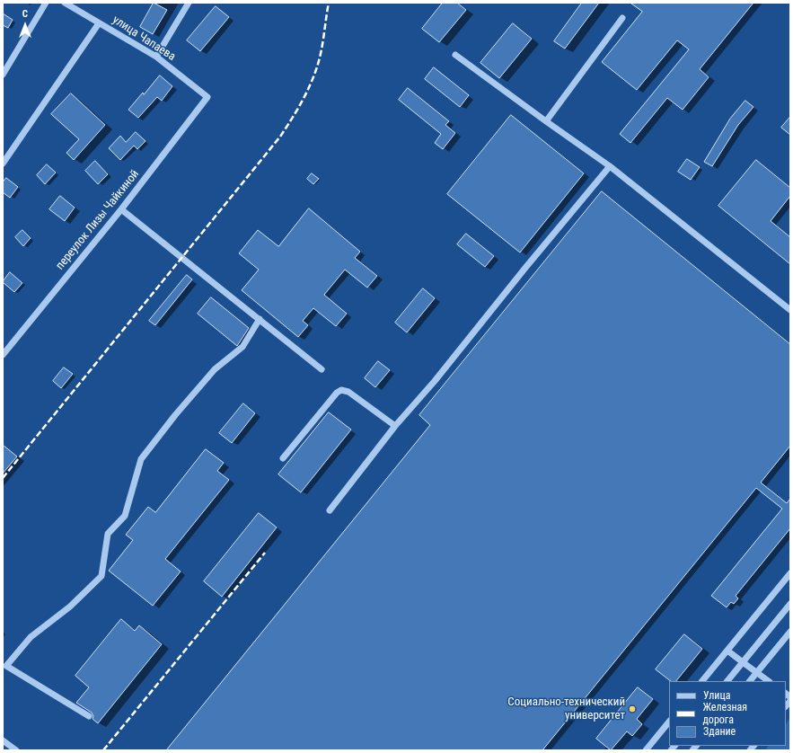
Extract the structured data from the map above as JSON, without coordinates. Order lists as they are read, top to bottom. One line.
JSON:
{"streets":{"street":["улица Чапаева","переулок Лизы Чайкиной"]},"crossings":[["улица Чапаева","переулок Лизы Чайкиной"]],"places":["Социально-технический университет"],"legend":["Улица","Железная дорога","Здание"],"north":"top"}
